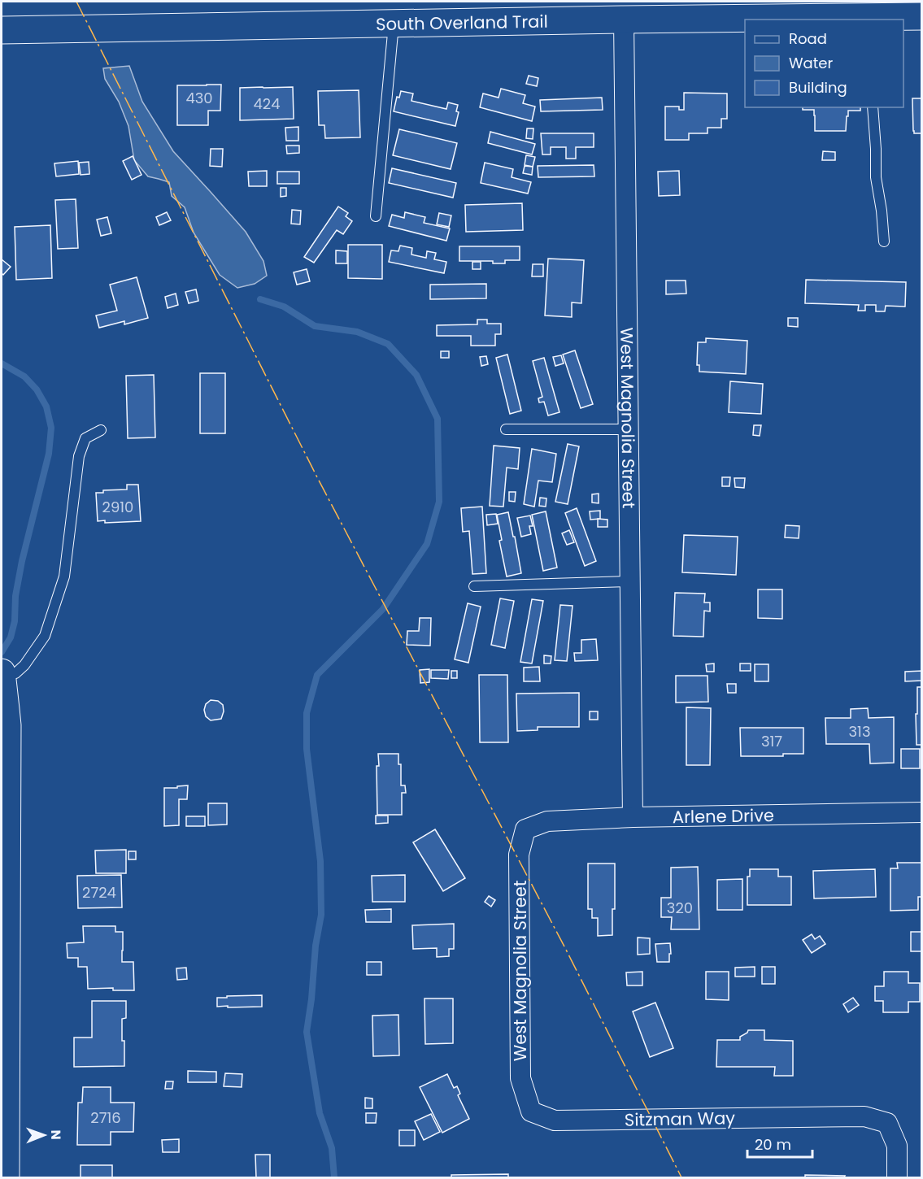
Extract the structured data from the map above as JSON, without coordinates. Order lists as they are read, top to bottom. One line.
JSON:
{"streets":{"main road":["South Overland Trail"],"street":["West Magnolia Street","Arlene Drive","Sitzman Way"]},"crossings":[["South Overland Trail","West Magnolia Street"],["West Magnolia Street","Arlene Drive"],["West Magnolia Street","Sitzman Way"]],"house_numbers":["430","424","2910","313","317","2724","320","2716"],"legend":["Road","Water","Building"],"scale_bar":"20 m","north":"right"}
